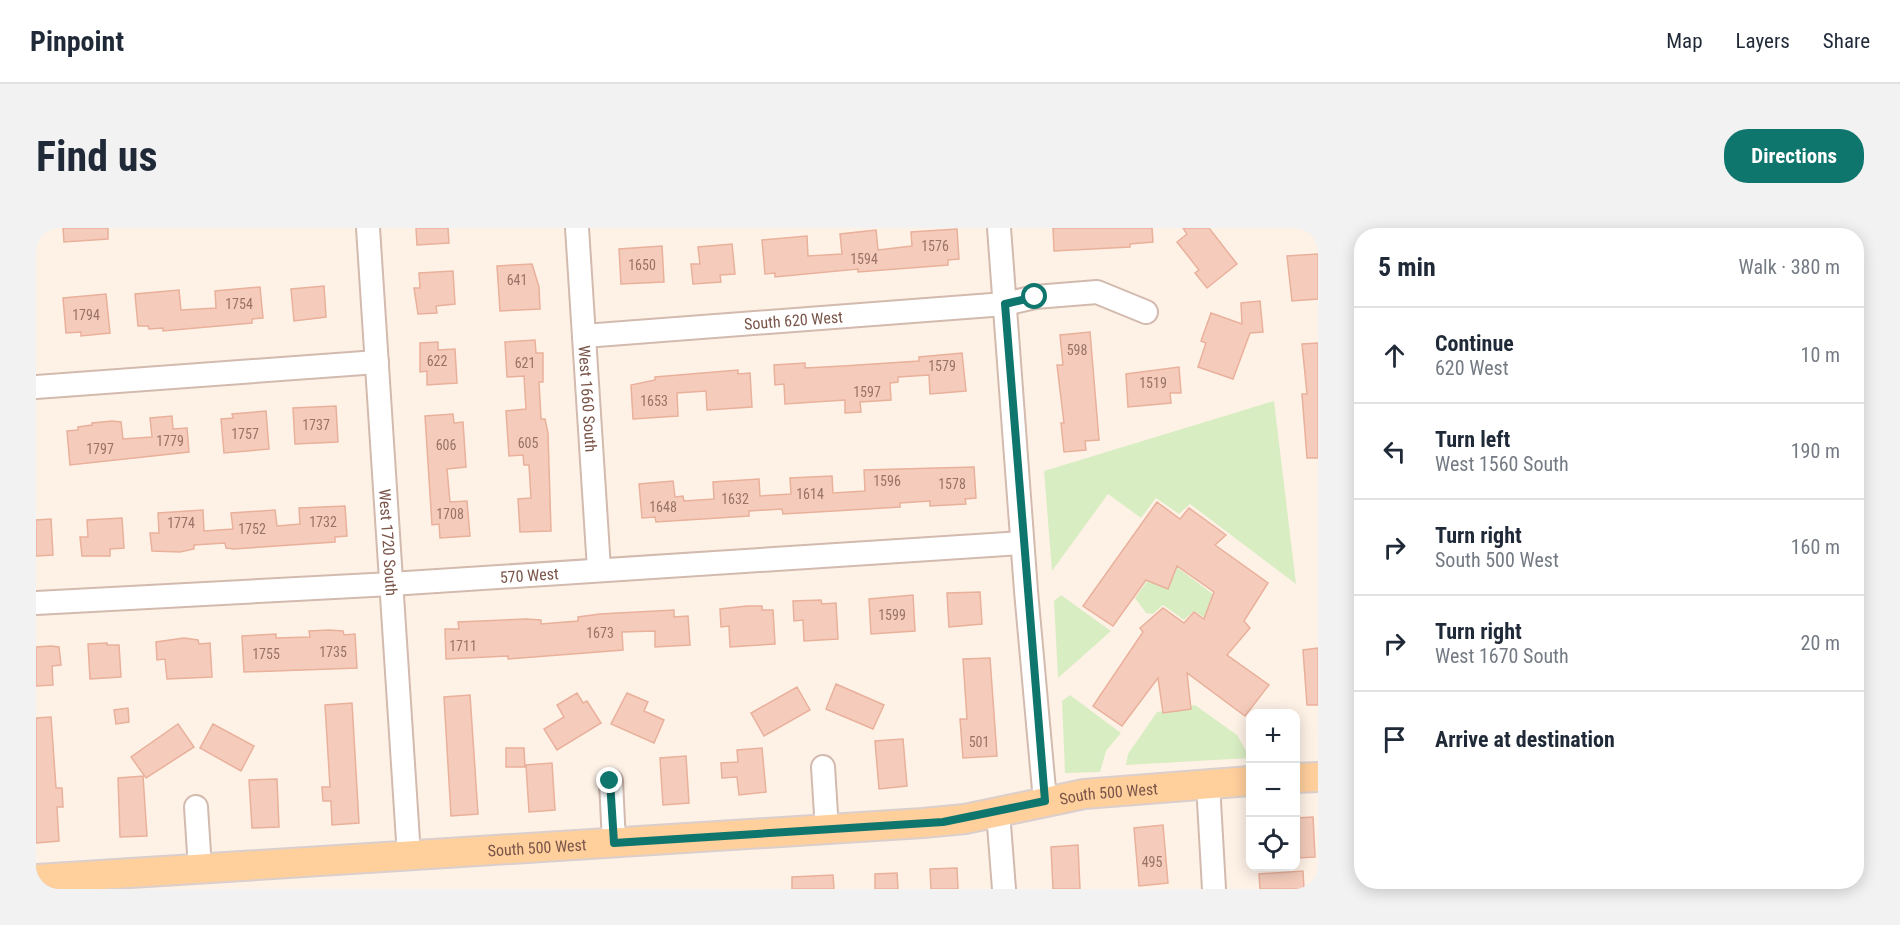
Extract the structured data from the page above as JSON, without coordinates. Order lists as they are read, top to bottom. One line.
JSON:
{"streets":{"main road":["South 500 West"],"street":["South 620 West","West 1660 South","West 1720 South","570 West"]},"crossings":[["South 620 West","West 1660 South"],["West 1660 South","570 West"],["West 1720 South","570 West"],["West 1720 South","South 500 West"]],"house_numbers":["1576","1594","1650","641","1754","1794","598","622","621","1579","1519","1597","1653","1737","1757","1779","605","606","1797","1596","1578","1614","1632","1648","1708","1732","1774","1752","1599","1673","1711","1735","1755","501","495"],"page":{"header":"Pinpoint","nav":["Map","Layers","Share"],"buttons":"Directions","title":"Find us","heading":["5 min","Walk · 380 m"],"list":[["Continue","620 West","10 m"],["Turn left","West 1560 South","190 m"],["Turn right","South 500 West","160 m"],["Turn right","West 1670 South","20 m"],"Arrive at destination"],"map_buttons":["+","−"]}}
